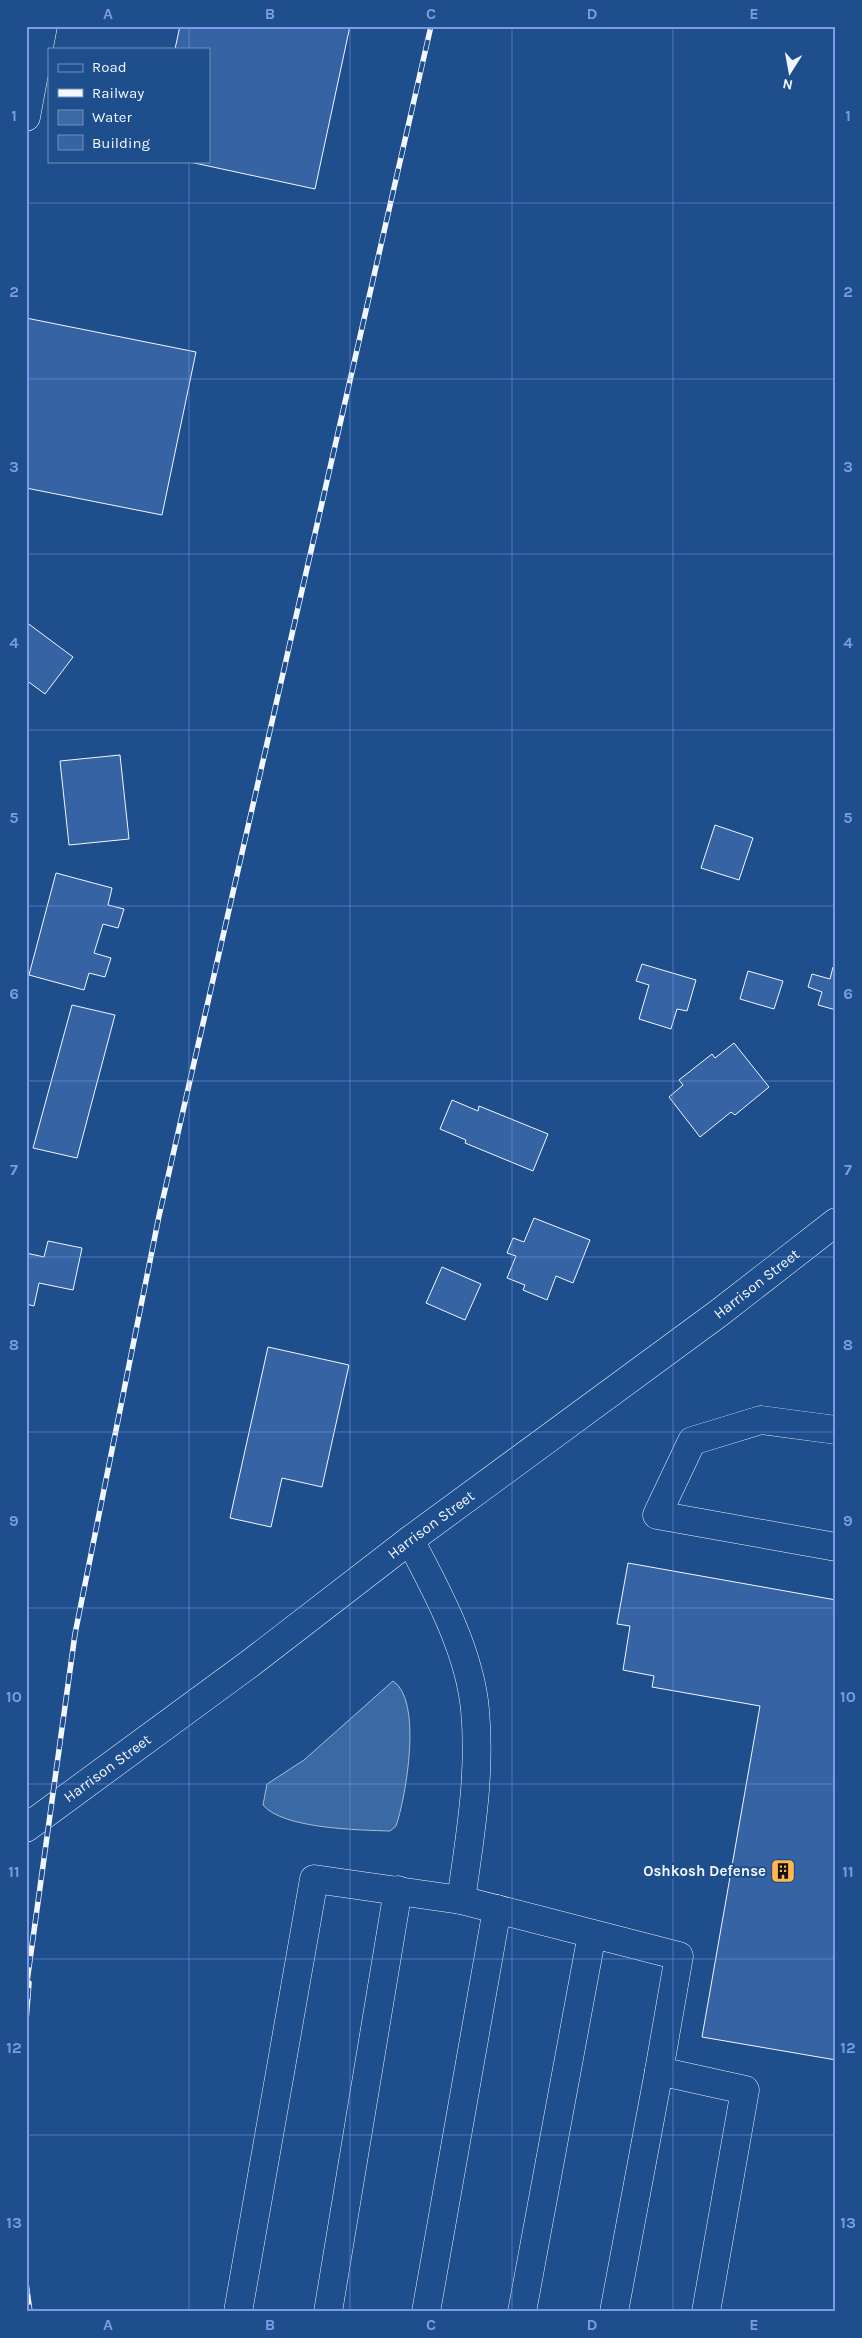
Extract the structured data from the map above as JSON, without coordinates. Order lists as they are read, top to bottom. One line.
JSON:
{"streets":{"street":["Harrison Street"]},"places":{"building":["Oshkosh Defense"]},"legend":["Road","Railway","Water","Building"],"north":"bottom","grid":{"columns":["A","B","C","D","E"],"rows":["1","2","3","4","5","6","7","8","9","10","11","12","13"]}}
